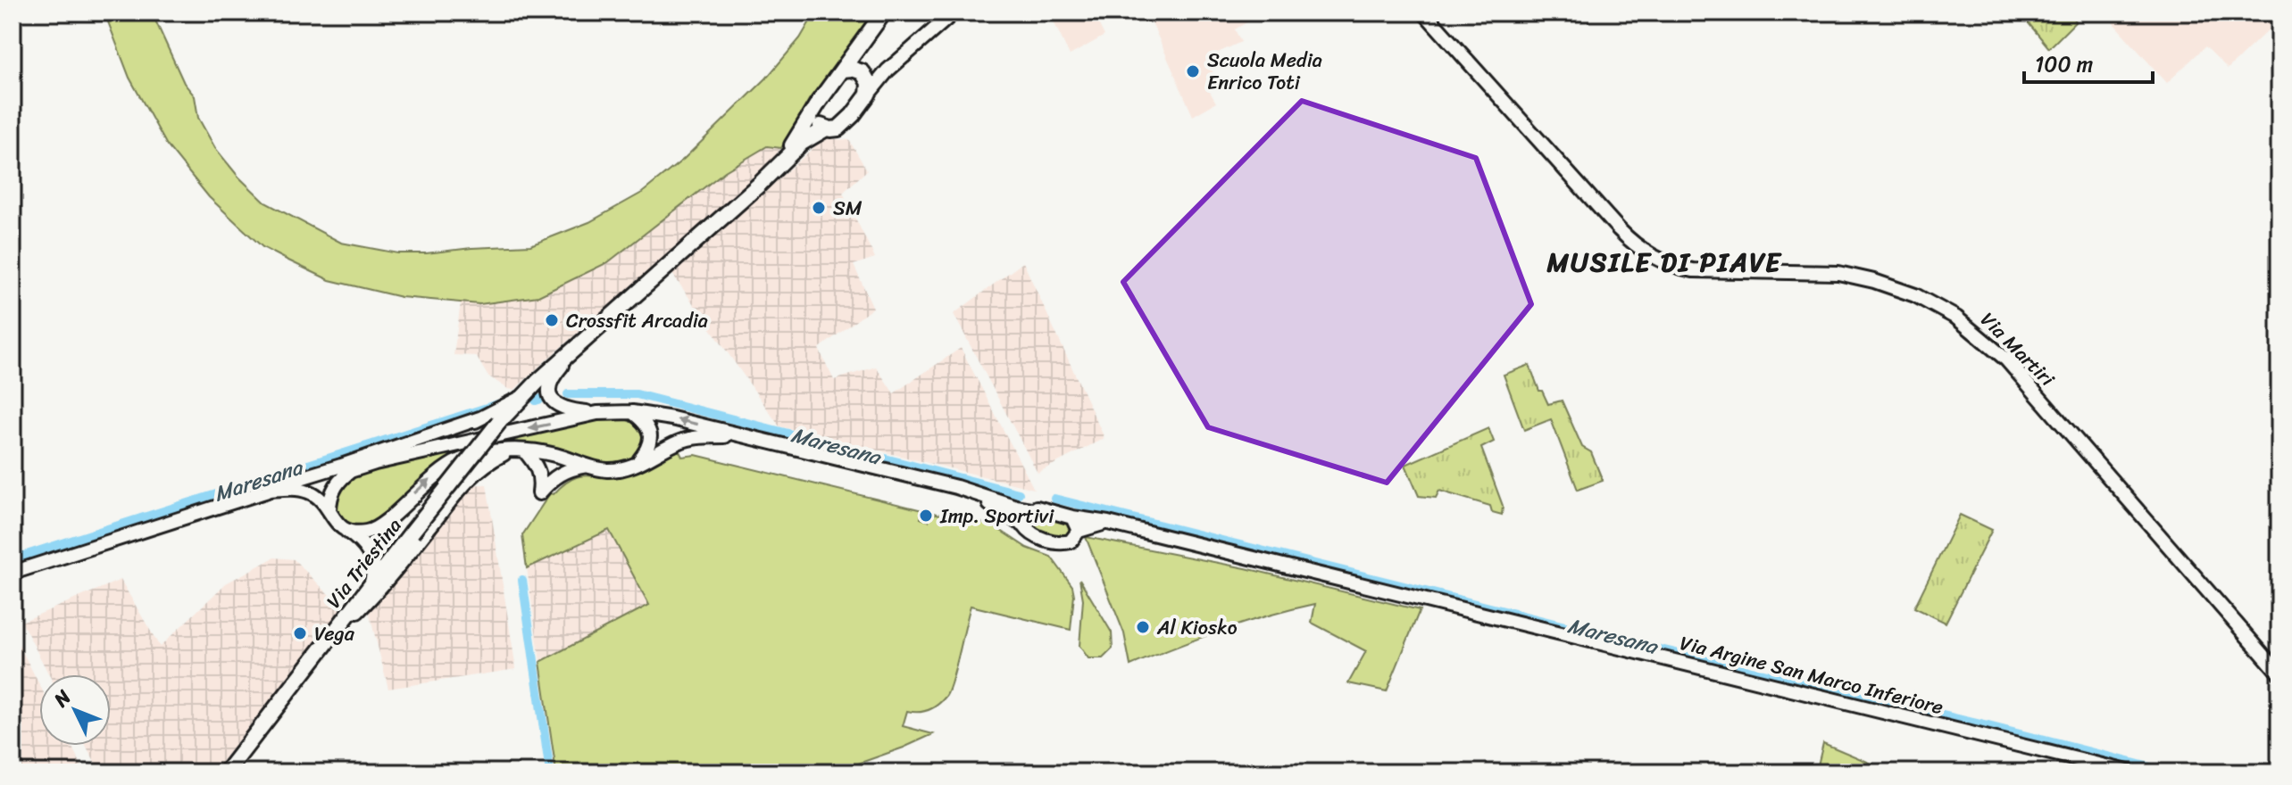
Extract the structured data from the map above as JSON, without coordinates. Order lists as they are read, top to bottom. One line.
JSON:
{"streets":{"main road":["Via Triestina"],"street":["Via Martiri","Via Argine San Marco Inferiore"]},"districts":["MUSILE DI PIAVE"],"water":["Maresana"],"places":["Scuola Media Enrico Toti","SM","Crossfit Arcadia","Imp. Sportivi","Al Kiosko","Vega"],"scale_bar":"100 m","north":"top left"}
